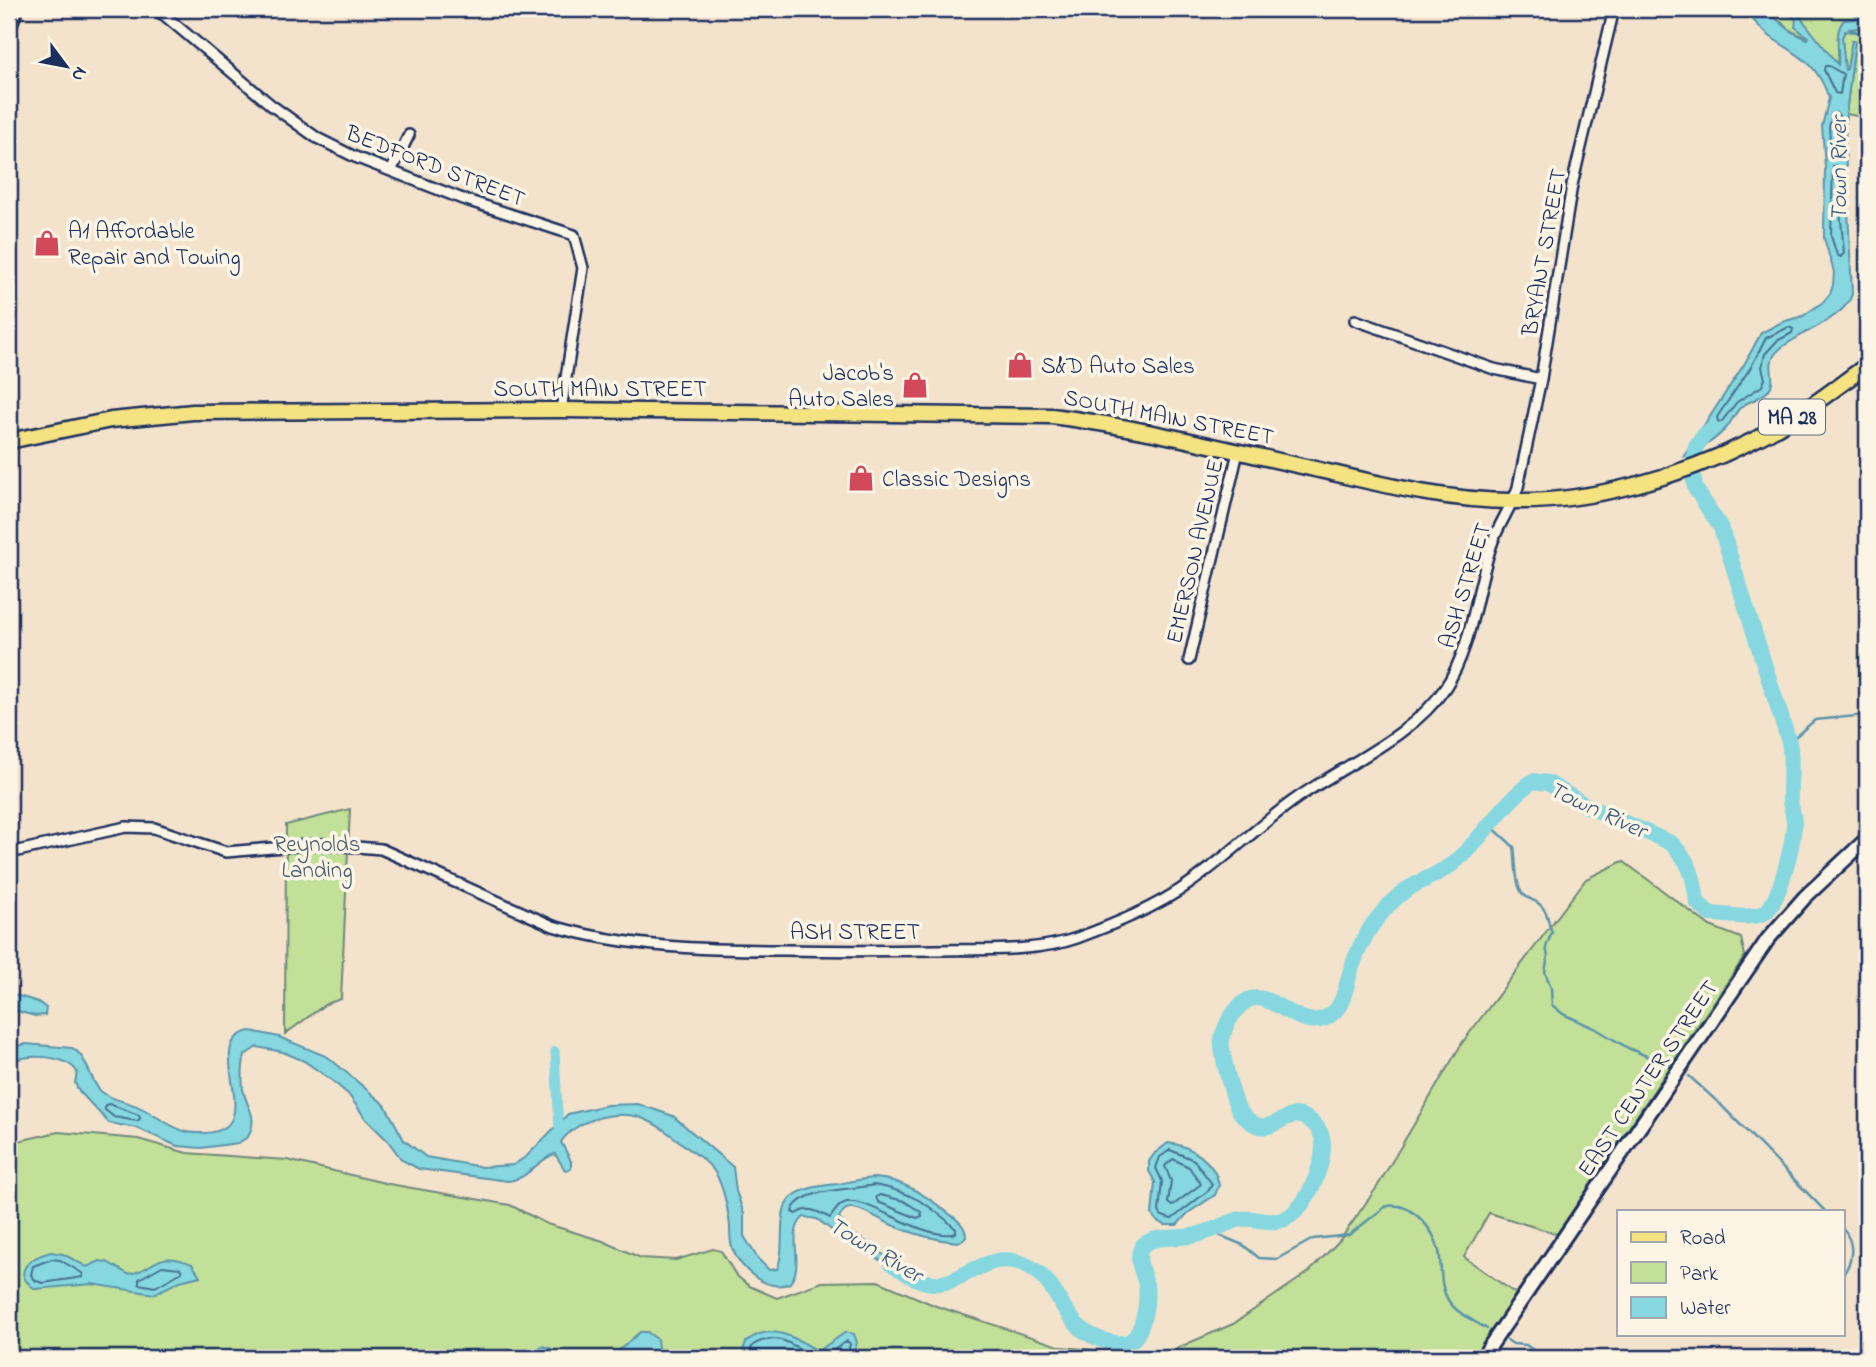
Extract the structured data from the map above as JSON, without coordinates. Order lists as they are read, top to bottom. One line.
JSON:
{"streets":{"main road":["SOUTH MAIN STREET","MA 28","EAST CENTER STREET"],"street":["BEDFORD STREET","BRYANT STREET","EMERSON AVENUE","ASH STREET"]},"crossings":[["BEDFORD STREET","SOUTH MAIN STREET"],["BRYANT STREET","SOUTH MAIN STREET"],["BRYANT STREET","ASH STREET"],["SOUTH MAIN STREET","EMERSON AVENUE"],["SOUTH MAIN STREET","ASH STREET"]],"water":["Town River"],"parks":["Reynolds Landing"],"places":{"shop":["A1 Affordable Repair and Towing","S&D Auto Sales","Jacob's Auto Sales","Classic Designs"]},"legend":["Road","Park","Water"],"north":"bottom right"}
